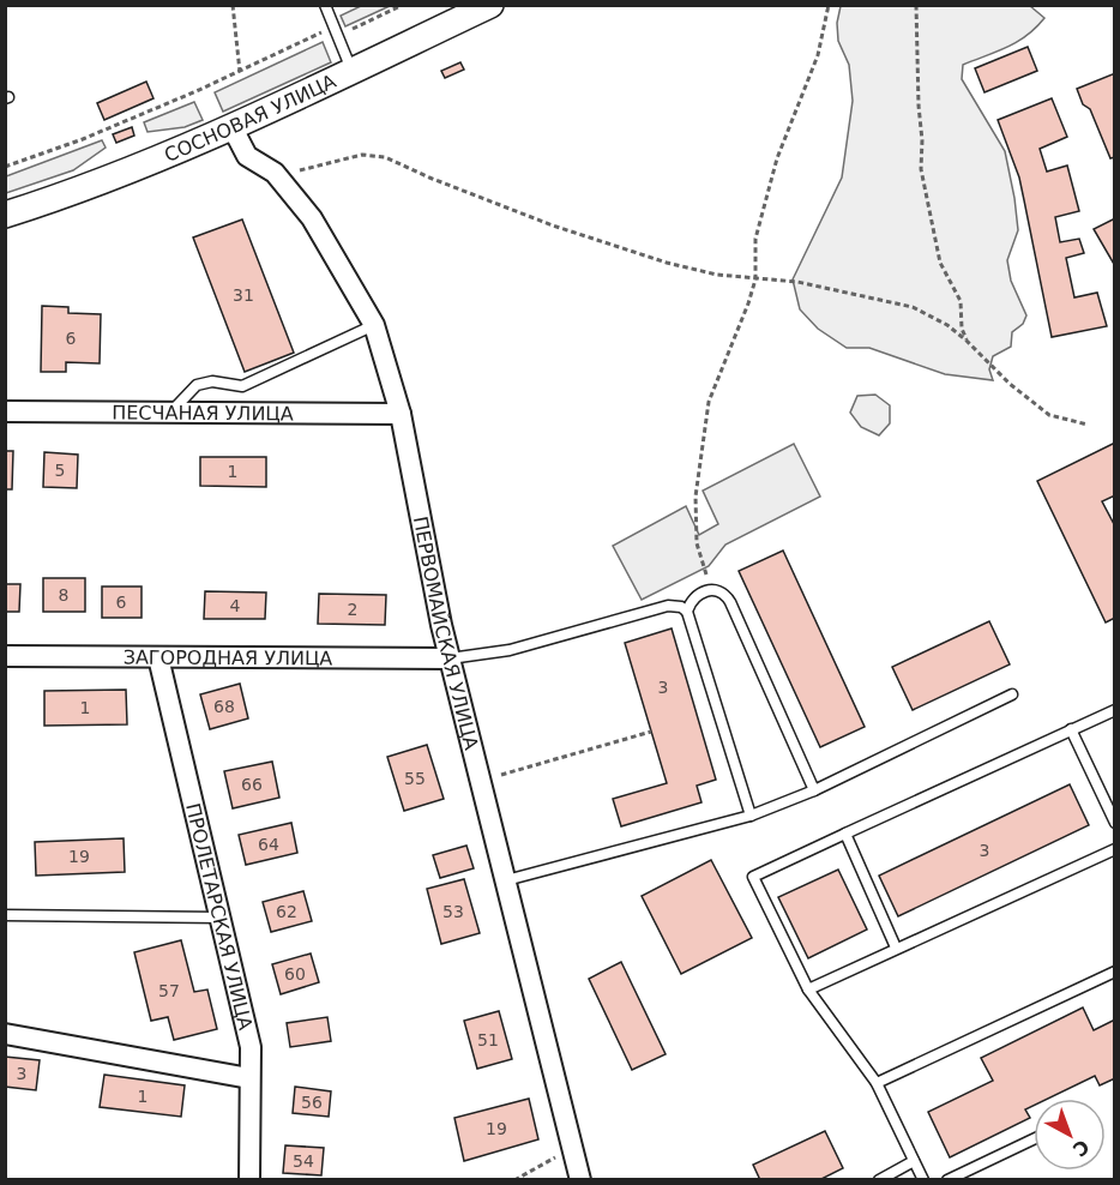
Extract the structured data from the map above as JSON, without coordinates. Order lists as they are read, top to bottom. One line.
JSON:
{"streets":{"street":["СОСНОВАЯ УЛИЦА","ПЕСЧАНАЯ УЛИЦА","ПЕРВОМАЙСКАЯ УЛИЦА","ЗАГОРОДНАЯ УЛИЦА","ПРОЛЕТАРСКАЯ УЛИЦА"]},"crossings":[["СОСНОВАЯ УЛИЦА","ПЕРВОМАЙСКАЯ УЛИЦА"],["ПЕСЧАНАЯ УЛИЦА","ПЕРВОМАЙСКАЯ УЛИЦА"],["ПЕРВОМАЙСКАЯ УЛИЦА","ЗАГОРОДНАЯ УЛИЦА"],["ЗАГОРОДНАЯ УЛИЦА","ПРОЛЕТАРСКАЯ УЛИЦА"]],"house_numbers":["31","6","5","1","8","6","4","2","3","68","1","55","66","64","3","19","62","53","60","57","51","3","1","56","19","54"],"north":"bottom right"}
